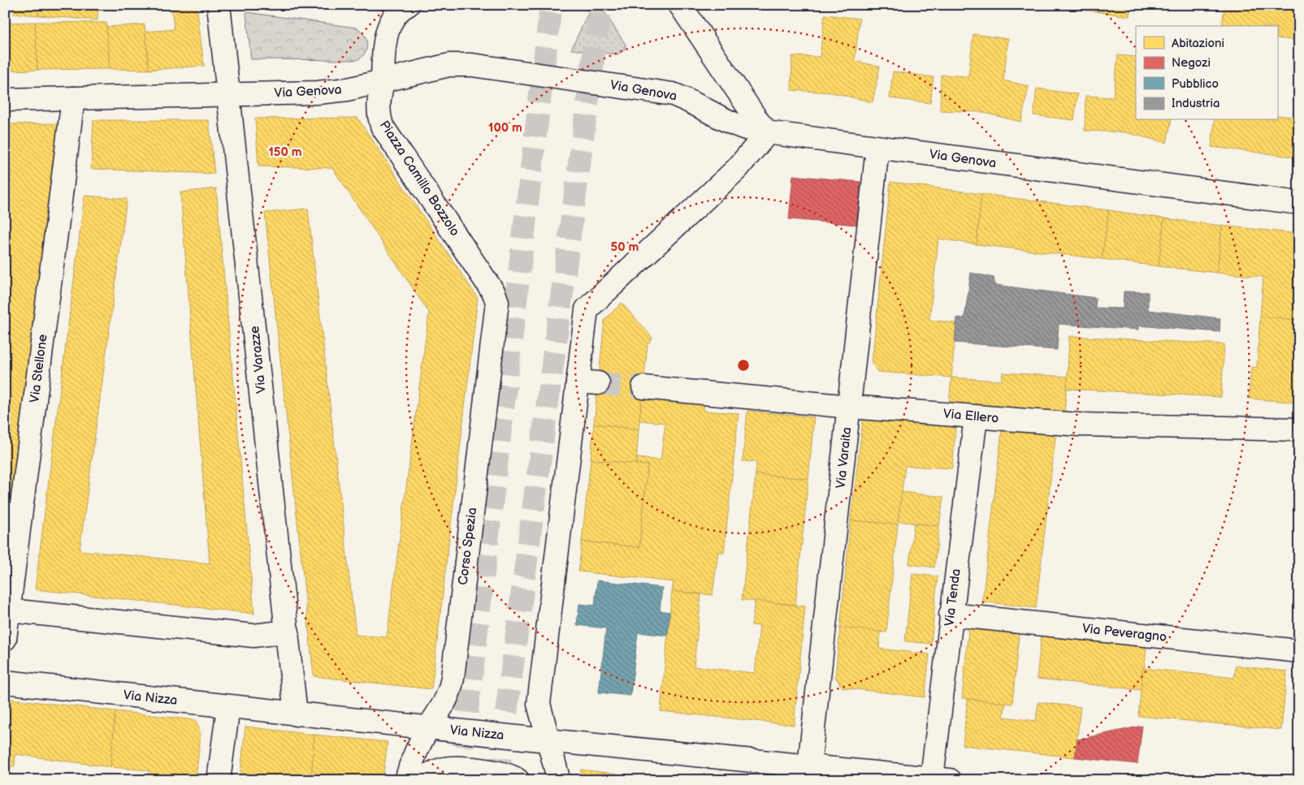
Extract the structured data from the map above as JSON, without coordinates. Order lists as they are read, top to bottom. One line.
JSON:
{"streets":{"street":["Via Genova","Piazza Camillo Bozzolo","Via Varazze","Via Stellone","Via Ellero","Via Varaita","Corso Spezia","Via Tenda","Via Peveragno","Via Nizza"]},"crossings":[["Via Genova","Piazza Camillo Bozzolo"],["Via Genova","Via Varazze"],["Via Genova","Via Stellone"],["Via Genova","Via Varaita"],["Piazza Camillo Bozzolo","Corso Spezia"],["Via Varazze","Via Nizza"],["Via Ellero","Via Varaita"],["Via Ellero","Via Tenda"],["Via Varaita","Via Nizza"],["Corso Spezia","Via Nizza"],["Via Tenda","Via Peveragno"],["Via Tenda","Via Nizza"]],"legend":["Abitazioni","Negozi","Pubblico","Industria"],"rings":["100 m","150 m","50 m"]}
